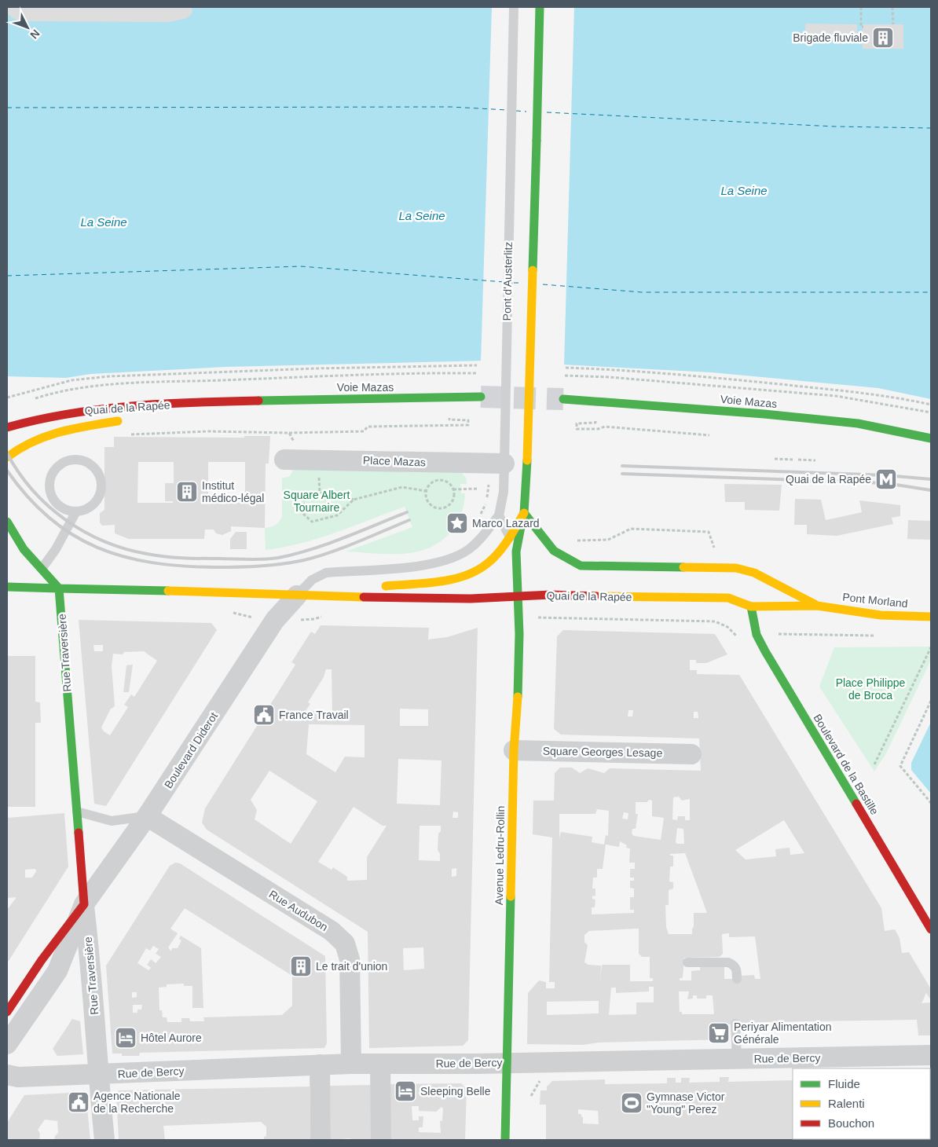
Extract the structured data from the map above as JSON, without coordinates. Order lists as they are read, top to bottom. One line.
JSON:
{"streets":{"main road":["Voie Mazas","Quai de la Rapée","Pont Morland","Rue Traversière","Boulevard Diderot","Boulevard de la Bastille","Avenue Ledru-Rollin"],"street":["Place Mazas","Square Georges Lesage","Rue Audubon","Rue de Bercy"],"lane":["Pont d'Austerlitz"]},"crossings":[["Pont d'Austerlitz","Place Mazas"],["Voie Mazas","Quai de la Rapée"],["Quai de la Rapée","Pont Morland"],["Quai de la Rapée","Rue Traversière"],["Quai de la Rapée","Boulevard Diderot"],["Quai de la Rapée","Boulevard de la Bastille"],["Quai de la Rapée","Avenue Ledru-Rollin"],["Rue Traversière","Boulevard Diderot"],["Rue Traversière","Rue de Bercy"],["Boulevard Diderot","Rue Audubon"],["Square Georges Lesage","Avenue Ledru-Rollin"],["Avenue Ledru-Rollin","Rue de Bercy"],["Rue Audubon","Rue de Bercy"]],"water":["La Seine"],"parks":["Square Albert Tournaire","Place Philippe de Broca"],"places":{"building":["Brigade fluviale","Institut médico-légal","Le trait d'union"],"metro station":["Quai de la Rapée"],"place":["Marco Lazard"],"public building":["France Travail","Agence Nationale de la Recherche"],"supermarket":["Periyar Alimentation Générale"],"hotel":["Hôtel Aurore","Sleeping Belle"],"sports":["Gymnase Victor \"Young\" Perez"]},"legend":["Fluide","Ralenti","Bouchon"],"north":"bottom right"}
